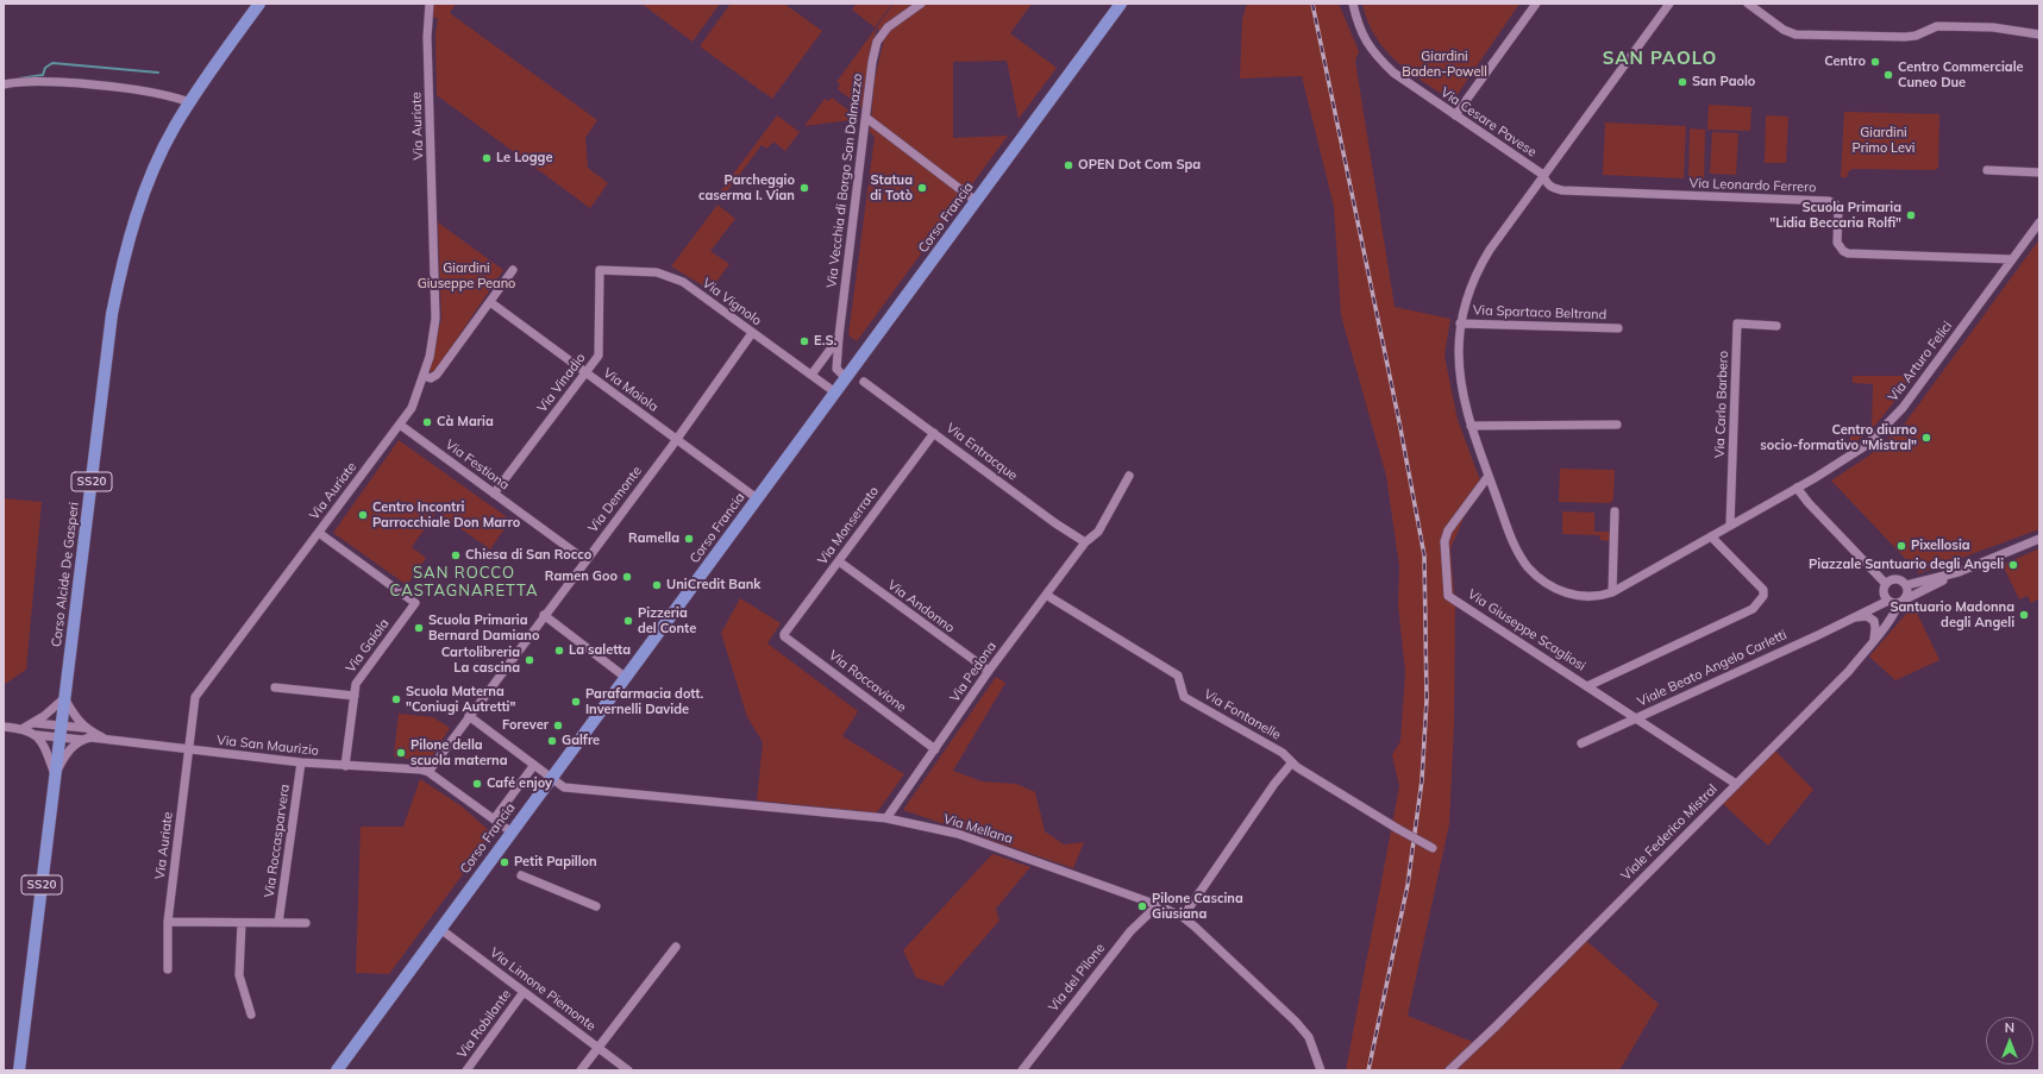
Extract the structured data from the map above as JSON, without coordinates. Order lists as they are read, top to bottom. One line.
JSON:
{"streets":{"main road":["Corso Francia","SS20","Corso Alcide De Gasperi"],"street":["Via Cesare Pavese","Via Auriate","Via Vecchia di Borgo San Dalmazzo","Via Leonardo Ferrero","Via Vignolo","Via Spartaco Beltrand","Via Arturo Felici","Via Vinadio","Via Moiola","Via Carlo Barbero","Via Entracque","Via Festiona","Via Demonte","Via Monserrato","Via Andonno","Via Giuseppe Scagliosi","Via Gaiola","Viale Beato Angelo Carletti","Via Pedona","Via Roccavione","Via Fontanelle","Via San Maurizio","Via Mellana","Viale Federico Mistral","Via Roccasparvera","Via del Pilone","Via Limone Piemonte","Via Robilante"]},"crossings":[["Via Cesare Pavese","Via Leonardo Ferrero"],["Via Auriate","Via Festiona"],["Via Auriate","Via Gaiola"],["Via Auriate","Via San Maurizio"],["Via Vecchia di Borgo San Dalmazzo","Corso Francia"],["Via Leonardo Ferrero","Via Arturo Felici"],["Corso Francia","Via Vignolo"],["Corso Francia","Via Moiola"],["Corso Francia","Via Mellana"],["Corso Francia","Via Limone Piemonte"],["Via Vignolo","Via Vinadio"],["Via Vignolo","Via Demonte"],["Via Vinadio","Via Moiola"],["Via Vinadio","Via Festiona"],["Via Moiola","Via Demonte"],["Via Entracque","Via Monserrato"],["Via Entracque","Via Pedona"],["Via Festiona","Via Demonte"],["Via Demonte","Via San Maurizio"],["Via Demonte","Via Mellana"],["Via Monserrato","Via Andonno"],["Via Monserrato","Via Roccavione"],["Via Andonno","Via Pedona"],["Via Gaiola","Via San Maurizio"],["Viale Beato Angelo Carletti","Viale Federico Mistral"],["Via Pedona","Via Roccavione"],["Via Pedona","Via Fontanelle"],["Via Pedona","Via Mellana"],["Via San Maurizio","Via Roccasparvera"],["Via Mellana","Via del Pilone"],["Via Limone Piemonte","Via Robilante"]],"districts":["SAN PAOLO","SAN ROCCO CASTAGNARETTA"],"parks":["Giardini Baden-Powell","Giardini Primo Levi","Giardini Giuseppe Peano"],"places":["Centro","Centro Commerciale Cuneo Due","San Paolo","Le Logge","OPEN Dot Com Spa","Parcheggio caserma I. Vian","Statua di Totò","Scuola Primaria \"Lidia Beccaria Rolfi\"","E.S.","Cà Maria","Centro diurno socio-formativo \"Mistral\"","Centro Incontri Parrocchiale Don Marro","Ramella","Pixellosia","Chiesa di San Rocco","Piazzale Santuario degli Angeli","Ramen Goo","UniCredit Bank","Santuario Madonna degli Angeli","Pizzeria del Conte","Scuola Primaria Bernard Damiano","La saletta","Cartolibreria La cascina","Scuola Materna \"Coniugi Autretti\"","Parafarmacia dott. Invernelli Davide","Forever","Galfre","Pilone della scuola materna","Café enjoy","Petit Papillon","Pilone Cascina Giusiana"],"north":"top"}
